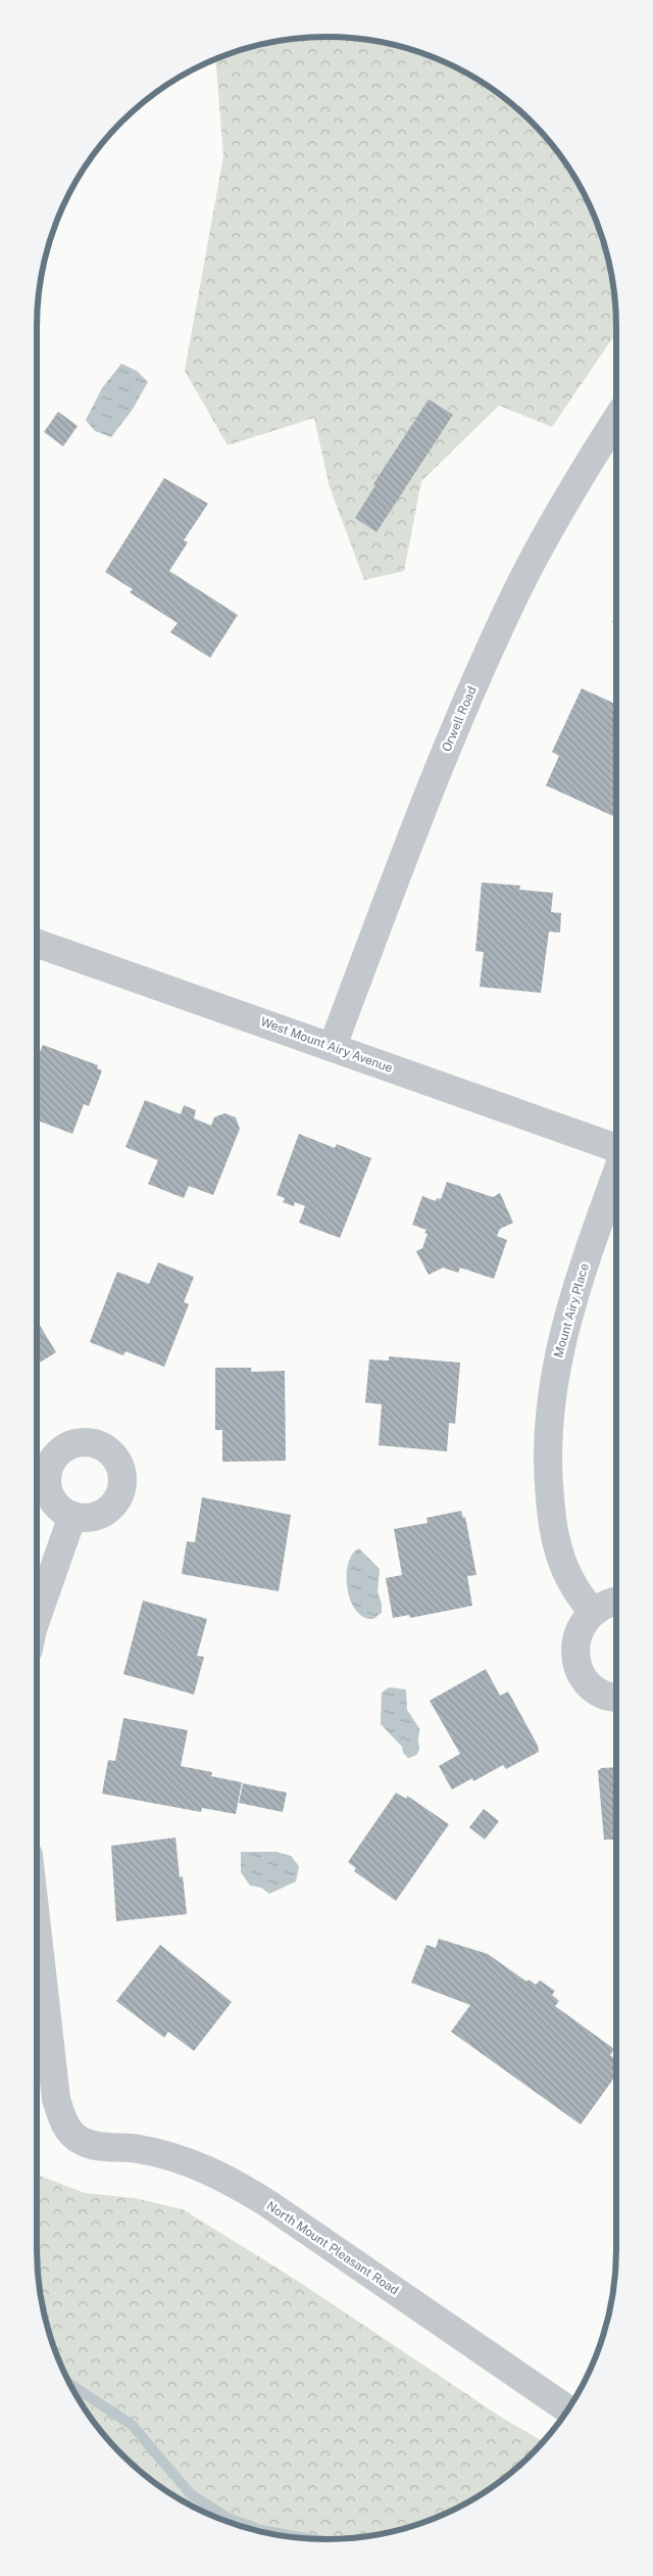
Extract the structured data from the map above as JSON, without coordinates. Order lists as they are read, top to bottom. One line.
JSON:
{"streets":{"street":["Orwell Road","West Mount Airy Avenue","Mount Airy Place","North Mount Pleasant Road"]},"crossings":[["Orwell Road","West Mount Airy Avenue"]]}
